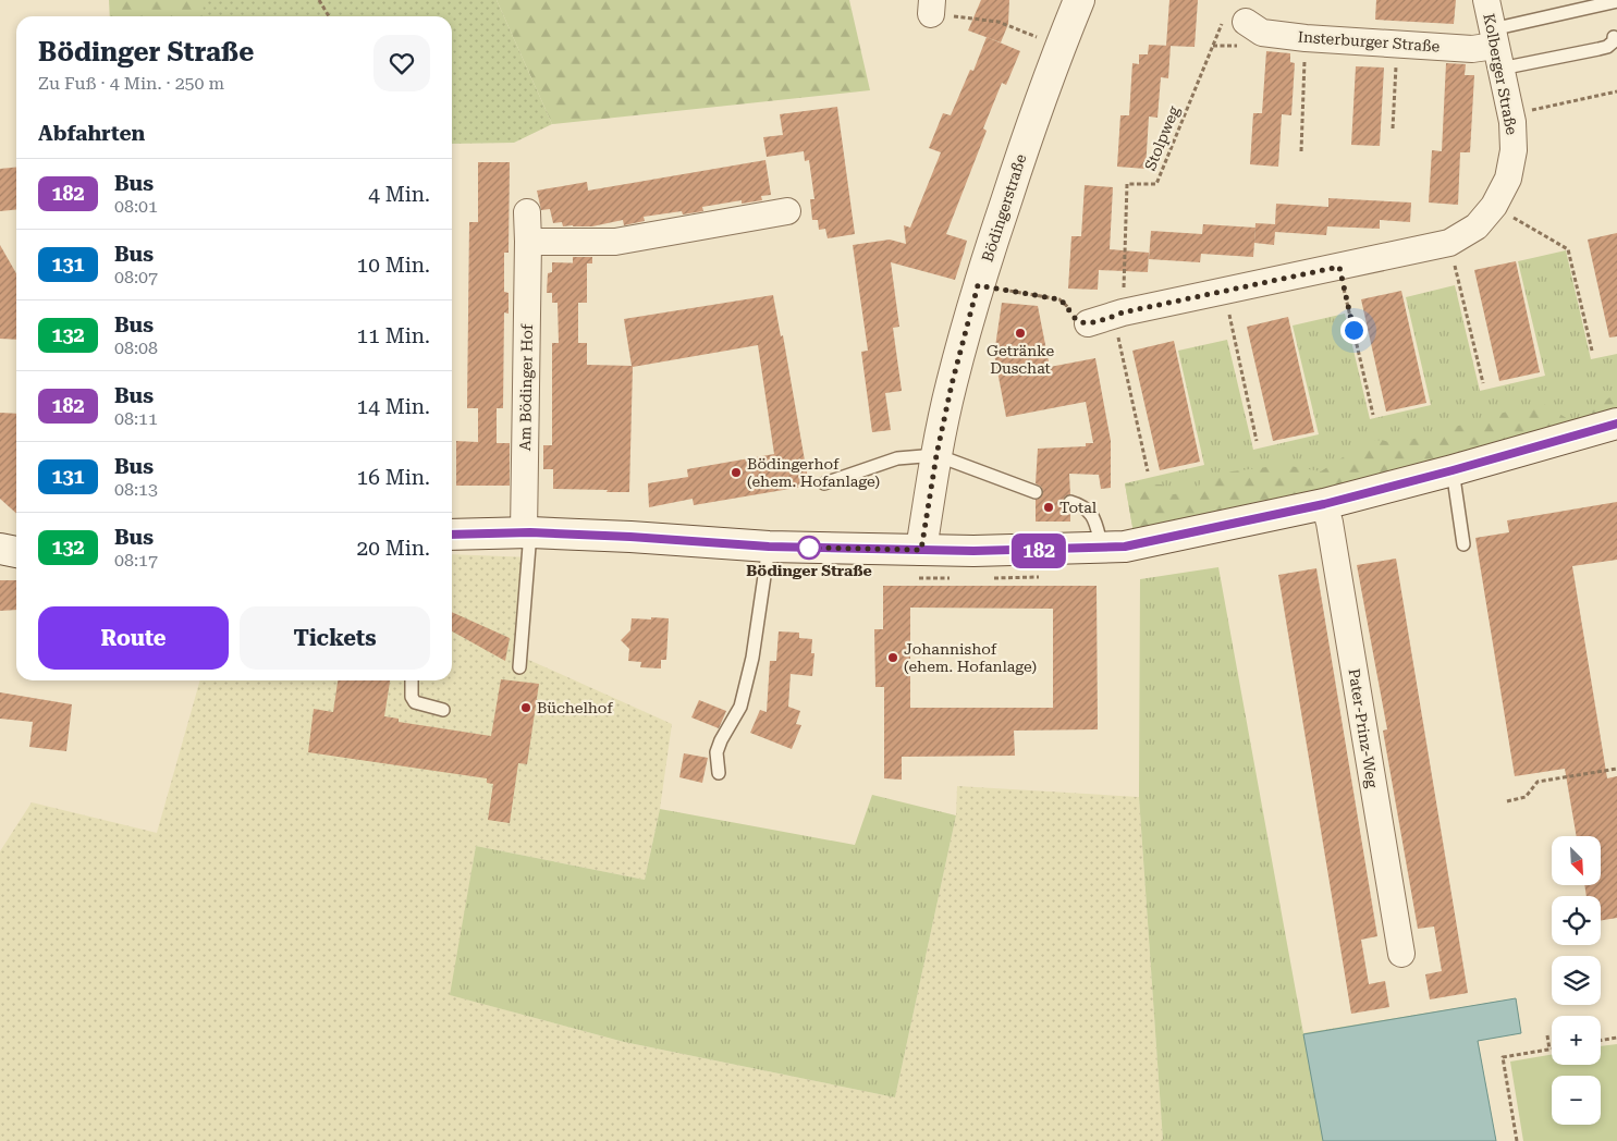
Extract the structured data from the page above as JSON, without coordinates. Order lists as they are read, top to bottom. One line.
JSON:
{"streets":{"main road":["Bödingerstraße"],"street":["Insterburger Straße","Kolberger Straße","Am Bödinger Hof","Pater-Prinz-Weg"],"path":["Stolpweg"]},"crossings":[["Insterburger Straße","Kolberger Straße"],["Kolberger Straße","Stolpweg"]],"places":["Getränke Duschat","Bödingerhof (ehem. Hofanlage)","Total","Bödinger Straße","Johannishof (ehem. Hofanlage)","Büchelhof"],"lines":["bus line 182"],"north":"bottom right","page":{"on_map":"182","heading":[["Bödinger Straße","Zu Fuß · 4 Min. · 250 m"],"Abfahrten"],"list":[{"mark":"182","name":"Bus","note":"08:01","value":"4 Min."},{"mark":"131","name":"Bus","note":"08:07","value":"10 Min."},{"mark":"132","name":"Bus","note":"08:08","value":"11 Min."},{"mark":"182","name":"Bus","note":"08:11","value":"14 Min."},{"mark":"131","name":"Bus","note":"08:13","value":"16 Min."},{"mark":"132","name":"Bus","note":"08:17","value":"20 Min."}],"buttons":["Route","Tickets"],"map_buttons":["+","−"]}}
